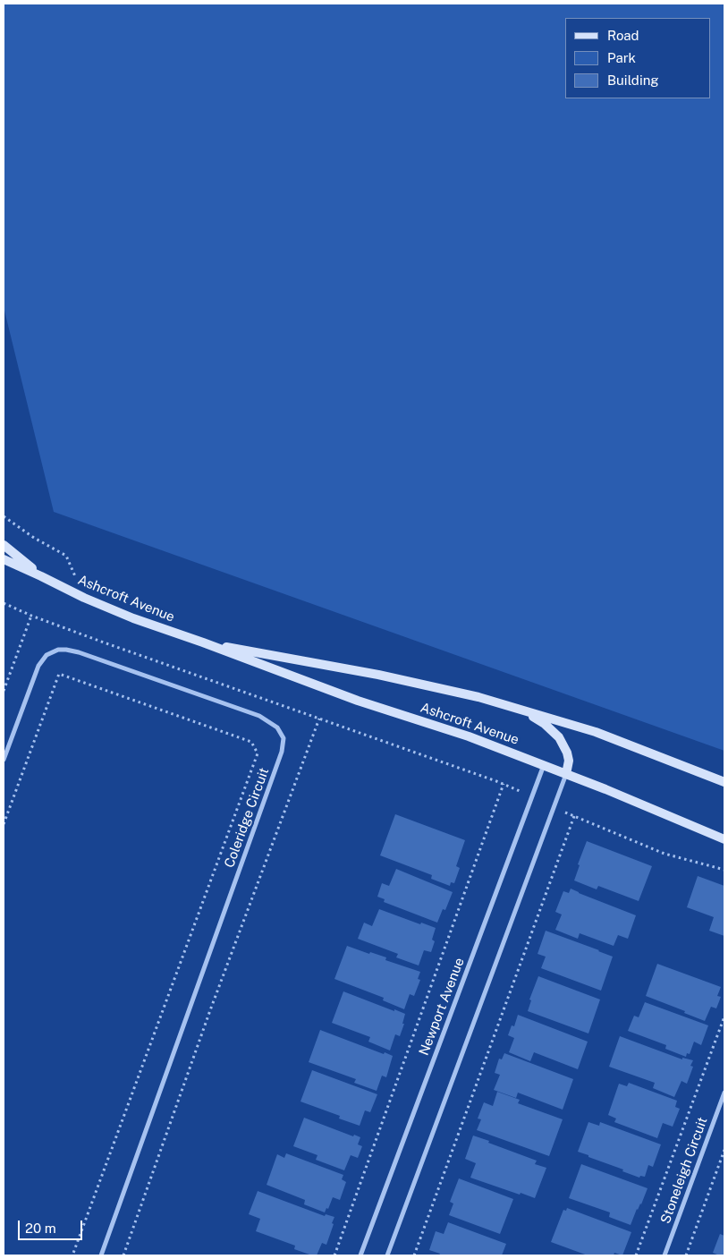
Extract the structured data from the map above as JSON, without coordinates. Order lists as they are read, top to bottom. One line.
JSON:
{"streets":{"main road":["Ashcroft Avenue"],"street":["Coleridge Circuit","Newport Avenue","Stoneleigh Circuit"]},"crossings":[["Ashcroft Avenue","Newport Avenue"]],"legend":["Road","Park","Building"],"scale_bar":"20 m"}
